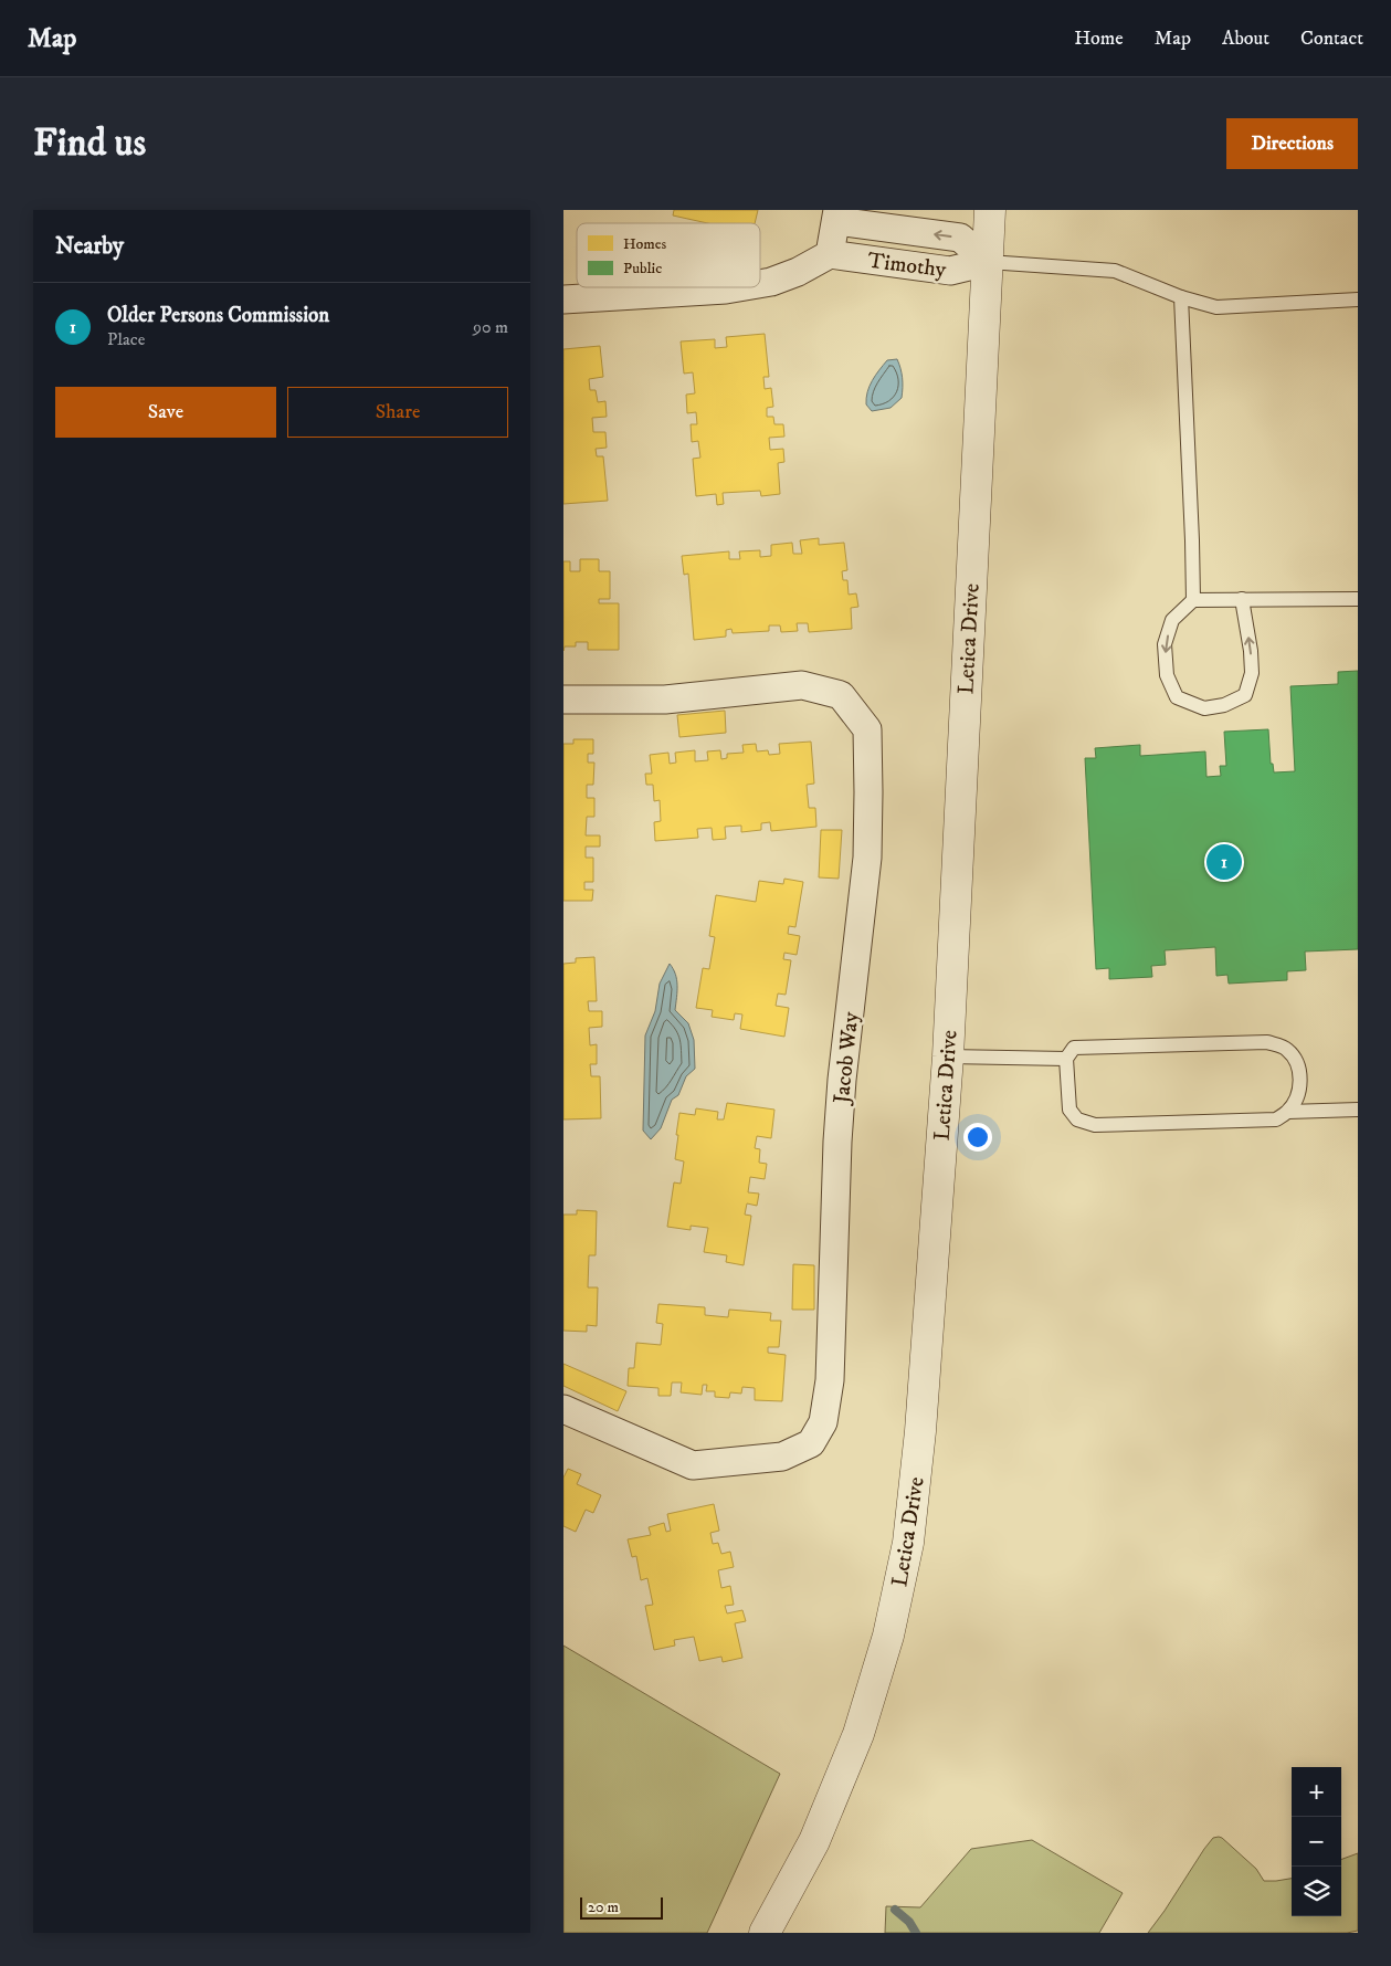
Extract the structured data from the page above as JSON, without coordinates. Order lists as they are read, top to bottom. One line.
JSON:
{"streets":{"street":["Timothy","Letica Drive","Jacob Way"]},"crossings":[["Timothy","Letica Drive"]],"legend":["Homes","Public"],"scale_bar":"20 m","page":{"header":"Map","nav":["Home","Map","About","Contact"],"buttons":["Directions",["Save","Share"]],"title":"Find us","heading":"Nearby","list":[{"mark":"1","name":"Older Persons Commission","note":"Place","value":"90 m"}],"pins":"1","map_buttons":["+","−"],"scale":"20 m"}}
